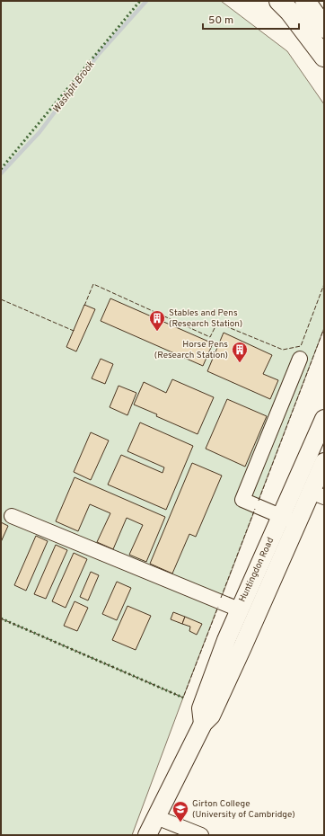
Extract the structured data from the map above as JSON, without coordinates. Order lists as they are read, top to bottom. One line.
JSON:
{"streets":{"main road":["Huntingdon Road"]},"water":["Washpit Brook"],"places":{"building":["Stables and Pens (Research Station)","Horse Pens (Research Station)"],"school or university":["Girton College (University of Cambridge)"]},"scale_bar":"50 m"}
